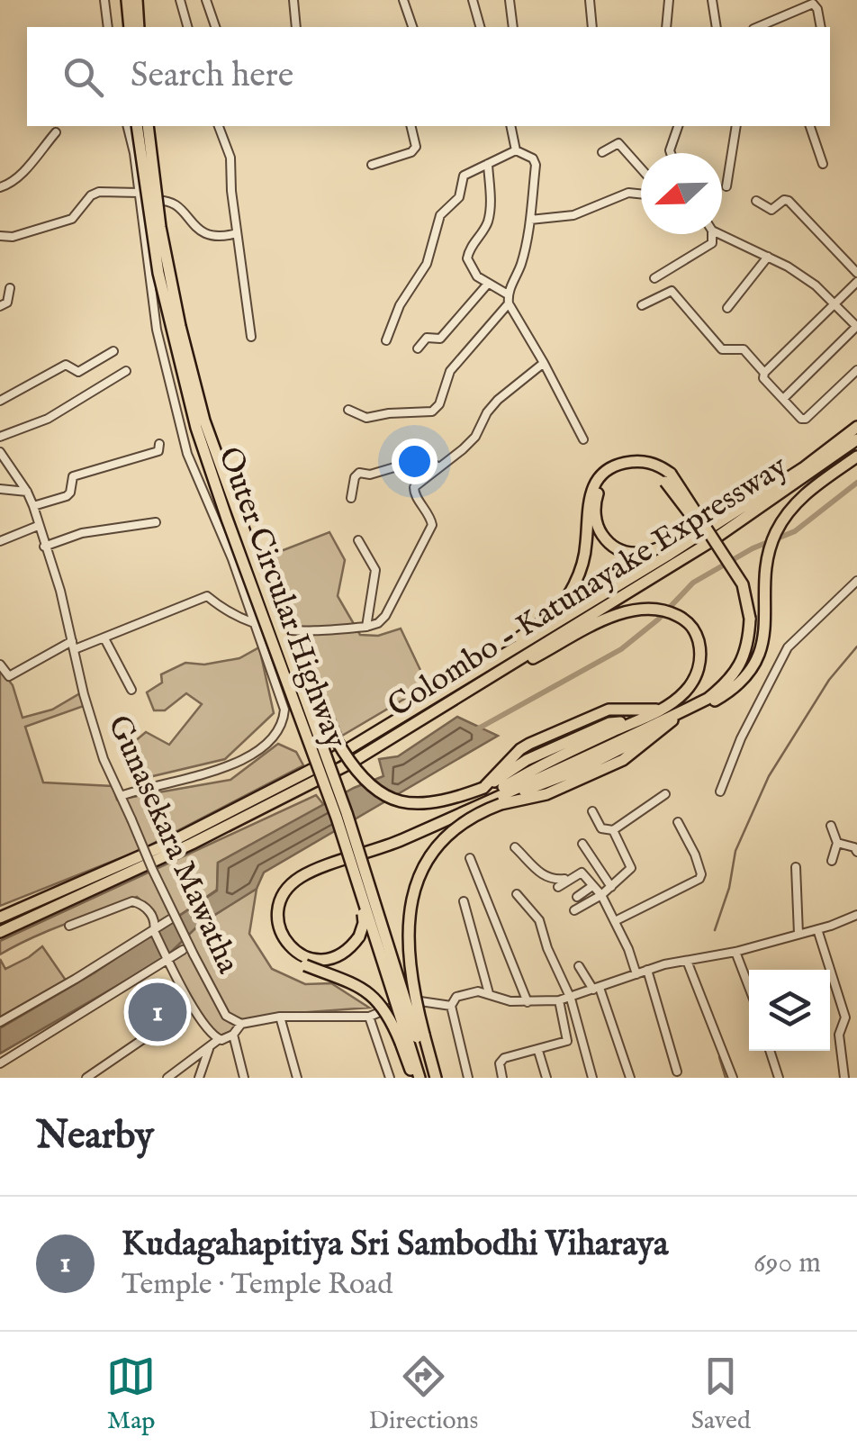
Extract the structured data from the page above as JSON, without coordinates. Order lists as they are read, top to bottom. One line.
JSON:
{"streets":{"highway":["Colombo - Katunayake Expressway","Outer Circular Highway"],"street":["Gunasekara Mawatha"]},"north":"left","page":{"search":"Search here","pins":"1","heading":"Nearby","list":[{"mark":"1","name":"Kudagahapitiya Sri Sambodhi Viharaya","note":"Temple · Temple Road","value":"690 m"}],"nav":["Map","Directions","Saved"]}}
